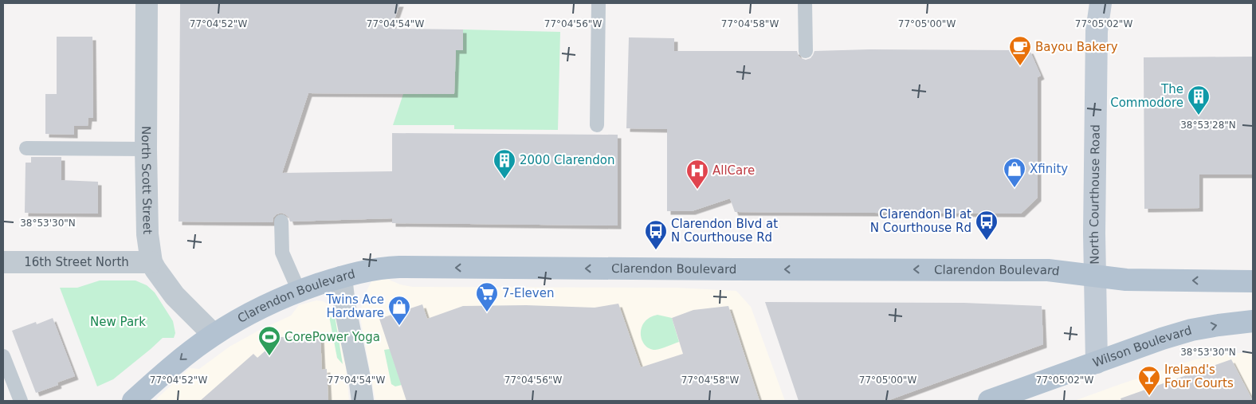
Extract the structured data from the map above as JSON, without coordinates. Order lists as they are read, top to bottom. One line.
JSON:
{"streets":{"main road":["North Courthouse Road","Clarendon Boulevard","Wilson Boulevard"],"street":["North Scott Street","16th Street North"]},"crossings":[["North Scott Street","16th Street North"],["North Scott Street","Clarendon Boulevard"],["North Courthouse Road","Clarendon Boulevard"],["North Courthouse Road","Wilson Boulevard"]],"one_way":["Clarendon Boulevard","Wilson Boulevard"],"parks":["New Park"],"places":{"cafe":["Bayou Bakery"],"building":["The Commodore","2000 Clarendon"],"shop":["Xfinity","Twins Ace Hardware"],"hospital":["AllCare"],"bus stop":["Clarendon Bl at N Courthouse Rd","Clarendon Blvd at N Courthouse Rd"],"supermarket":["7-Eleven"],"sports":["CorePower Yoga"],"bar":["Ireland's Four Courts"]},"coordinates":["77°04'52\"W","77°04'54\"W","77°04'56\"W","77°04'58\"W","77°05'00\"W","77°05'02\"W","38°53'28\"N","38°53'30\"N"]}
